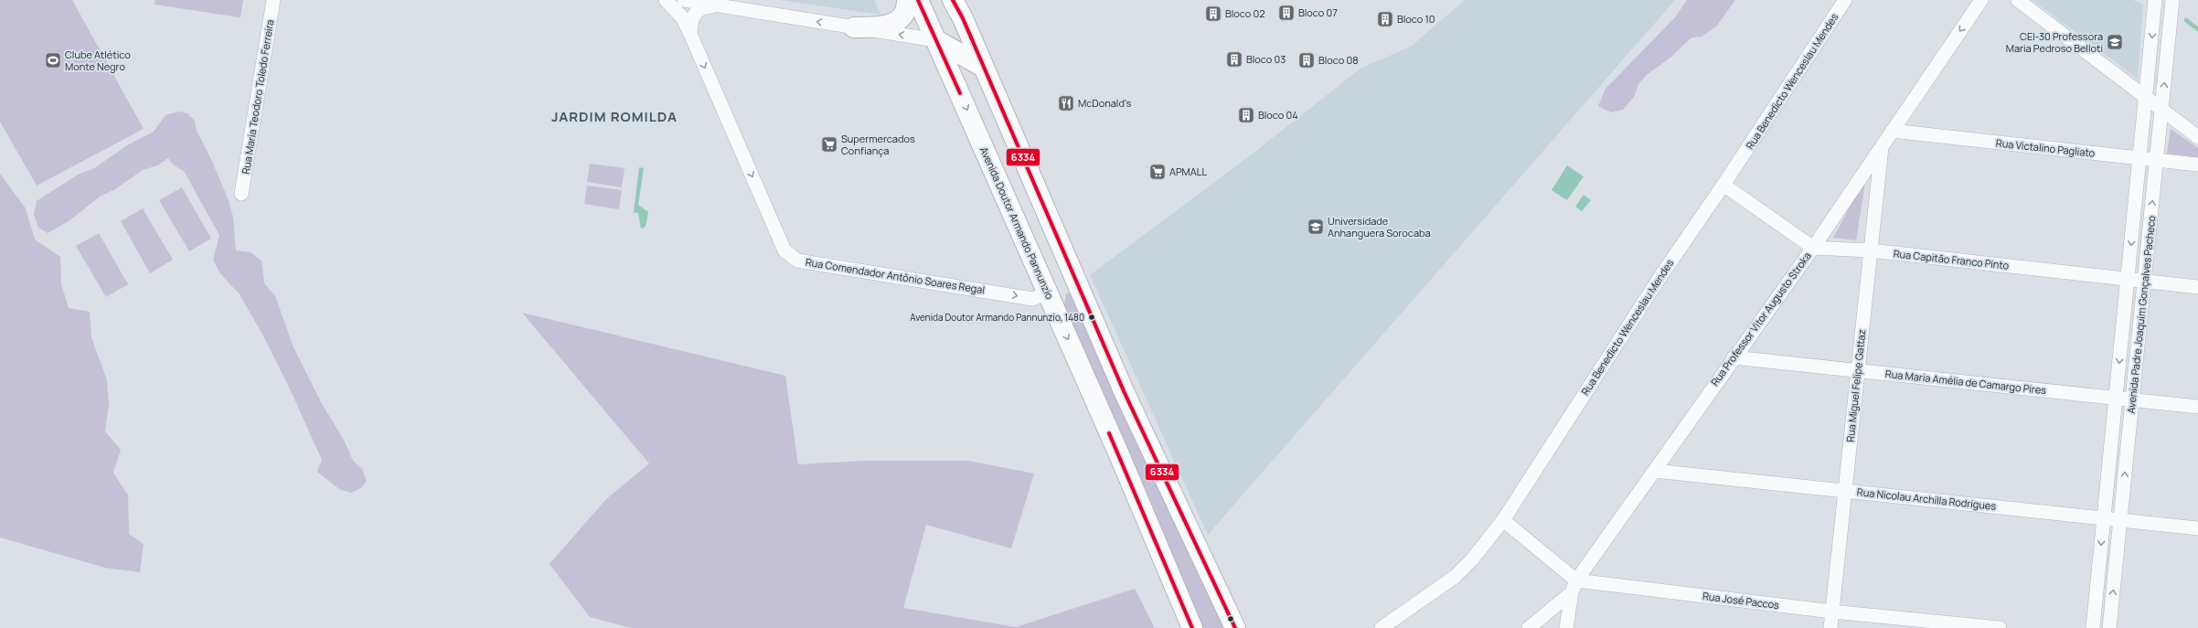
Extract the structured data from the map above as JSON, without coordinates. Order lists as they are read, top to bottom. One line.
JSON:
{"streets":{"main road":["Avenida Doutor Armando Pannunzio"],"street":["Rua Benedicto Wenceslau Mendes","Rua Maria Teodoro Toledo Ferreira","Rua Victalino Pagliato","Rua Capitão Franco Pinto","Rua Comendador Antônio Soares Regal","Avenida Padre Joaquim Gonçalves Pacheco","Rua Professor Vitor Augusto Stroka","Rua Maria Amélia de Camargo Pires","Rua Miguel Felipe Gattaz","Rua Nicolau Archilla Rodrigues","Rua José Paccos"]},"crossings":[["Rua Victalino Pagliato","Avenida Padre Joaquim Gonçalves Pacheco"],["Rua Victalino Pagliato","Rua Professor Vitor Augusto Stroka"],["Avenida Doutor Armando Pannunzio","Rua Comendador Antônio Soares Regal"],["Rua Capitão Franco Pinto","Avenida Padre Joaquim Gonçalves Pacheco"],["Rua Capitão Franco Pinto","Rua Professor Vitor Augusto Stroka"],["Rua Capitão Franco Pinto","Rua Miguel Felipe Gattaz"],["Avenida Padre Joaquim Gonçalves Pacheco","Rua Maria Amélia de Camargo Pires"],["Avenida Padre Joaquim Gonçalves Pacheco","Rua Nicolau Archilla Rodrigues"],["Rua Professor Vitor Augusto Stroka","Rua Maria Amélia de Camargo Pires"],["Rua Professor Vitor Augusto Stroka","Rua Miguel Felipe Gattaz"],["Rua Professor Vitor Augusto Stroka","Rua Nicolau Archilla Rodrigues"],["Rua Professor Vitor Augusto Stroka","Rua José Paccos"],["Rua Maria Amélia de Camargo Pires","Rua Miguel Felipe Gattaz"],["Rua Miguel Felipe Gattaz","Rua Nicolau Archilla Rodrigues"],["Rua Miguel Felipe Gattaz","Rua José Paccos"]],"one_way":["Rua Comendador Antônio Soares Regal"],"districts":["JARDIM ROMILDA"],"places":{"building":["Bloco 07","Bloco 02","Bloco 10","Bloco 03","Bloco 08","Bloco 04"],"school or university":["CEI-30 Professora Maria Pedroso Belloti","Universidade Anhanguera Sorocaba"],"sports":["Clube Atlético Monte Negro"],"restaurant":["McDonald's"],"supermarket":["Supermercados Confiança","APMALL"],"other":["Avenida Doutor Armando Pannunzio, 1480"]},"lines":["transit line 6334"]}
